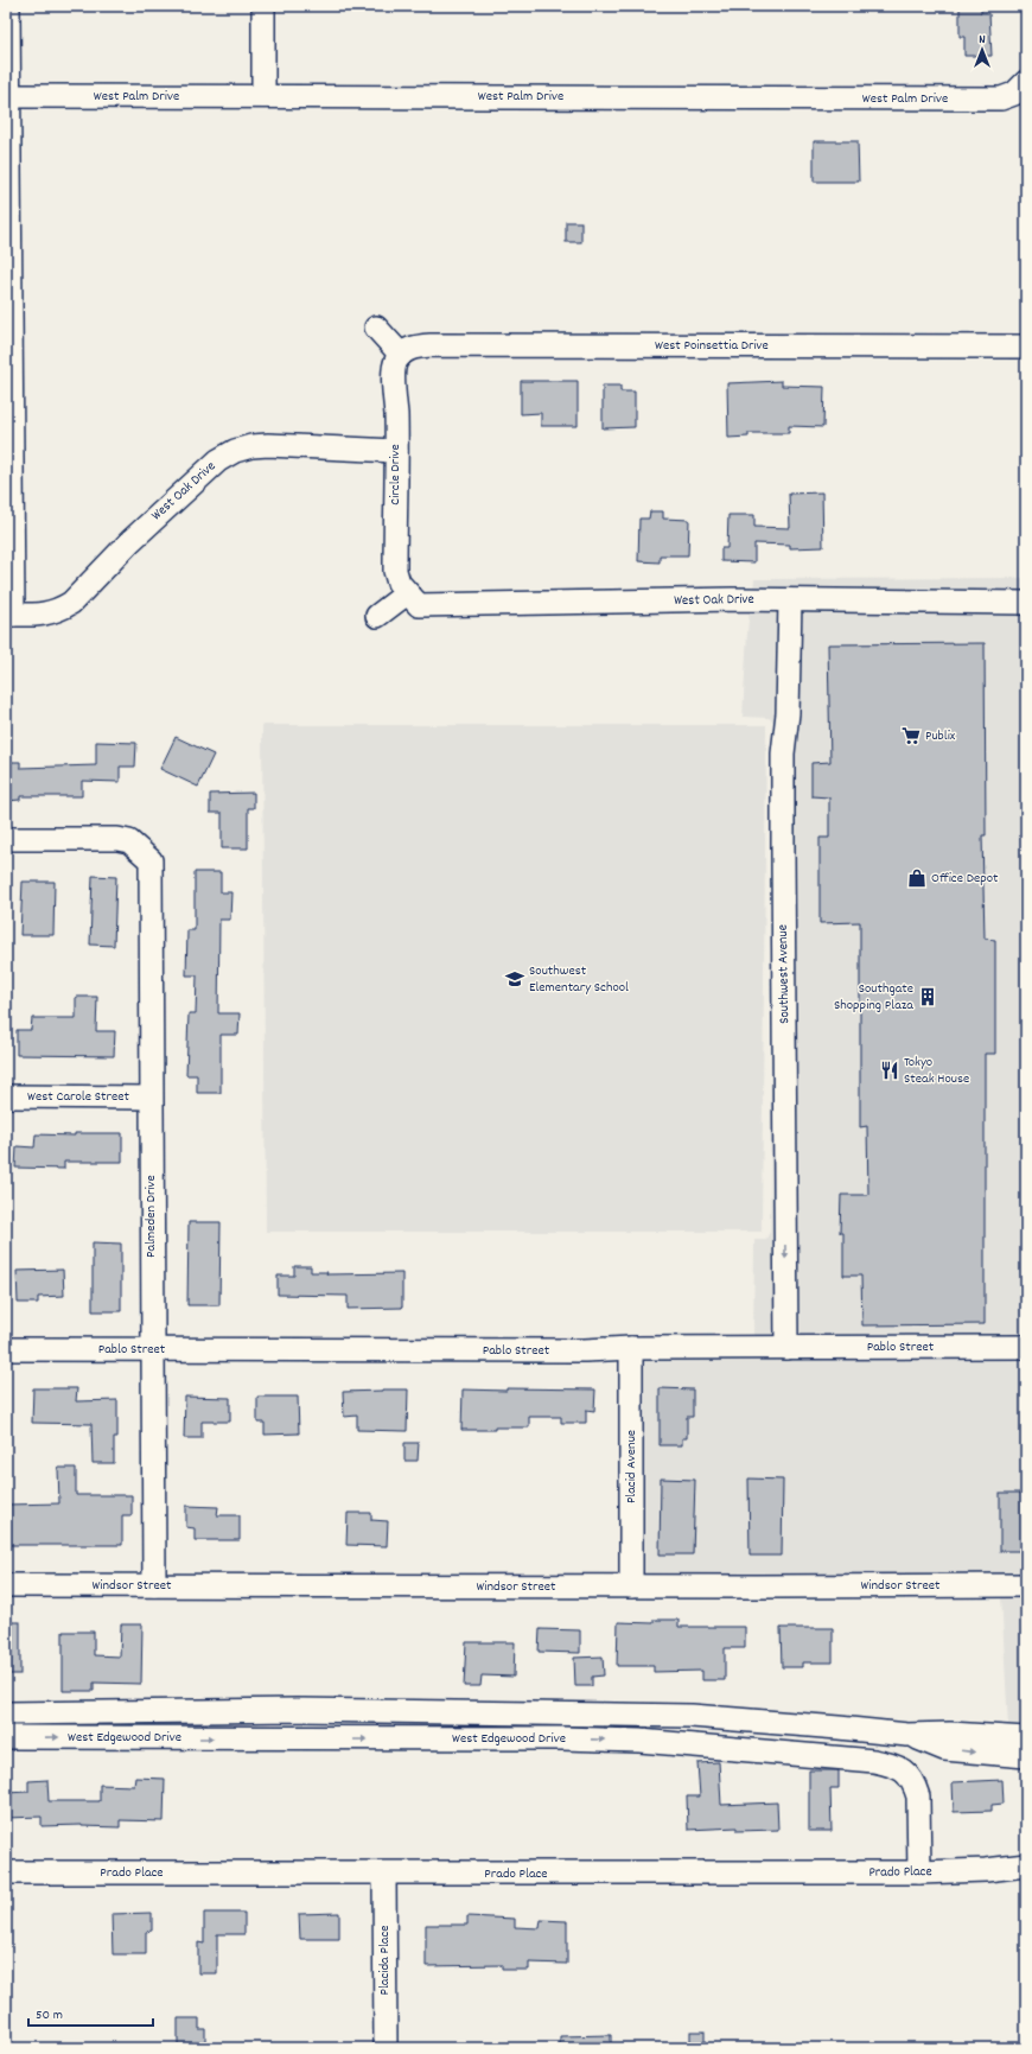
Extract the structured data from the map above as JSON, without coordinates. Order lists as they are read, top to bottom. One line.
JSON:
{"streets":{"street":["West Palm Drive","West Poinsettia Drive","Circle Drive","West Oak Drive","Southwest Avenue","West Carole Street","Palmeden Drive","Pablo Street","Placid Avenue","Windsor Street","West Edgewood Drive","Prado Place","Placida Place"]},"crossings":[["West Poinsettia Drive","Circle Drive"],["Circle Drive","West Oak Drive"],["West Oak Drive","Southwest Avenue"],["Southwest Avenue","Pablo Street"],["West Carole Street","Palmeden Drive"],["Palmeden Drive","Pablo Street"],["Palmeden Drive","Windsor Street"],["Pablo Street","Placid Avenue"],["Placid Avenue","Windsor Street"],["West Edgewood Drive","Prado Place"],["Prado Place","Placida Place"]],"one_way":["Southwest Avenue"],"places":{"supermarket":["Publix"],"shop":["Office Depot"],"school or university":["Southwest Elementary School"],"building":["Southgate Shopping Plaza"],"restaurant":["Tokyo Steak House"]},"scale_bar":"50 m","north":"top"}
